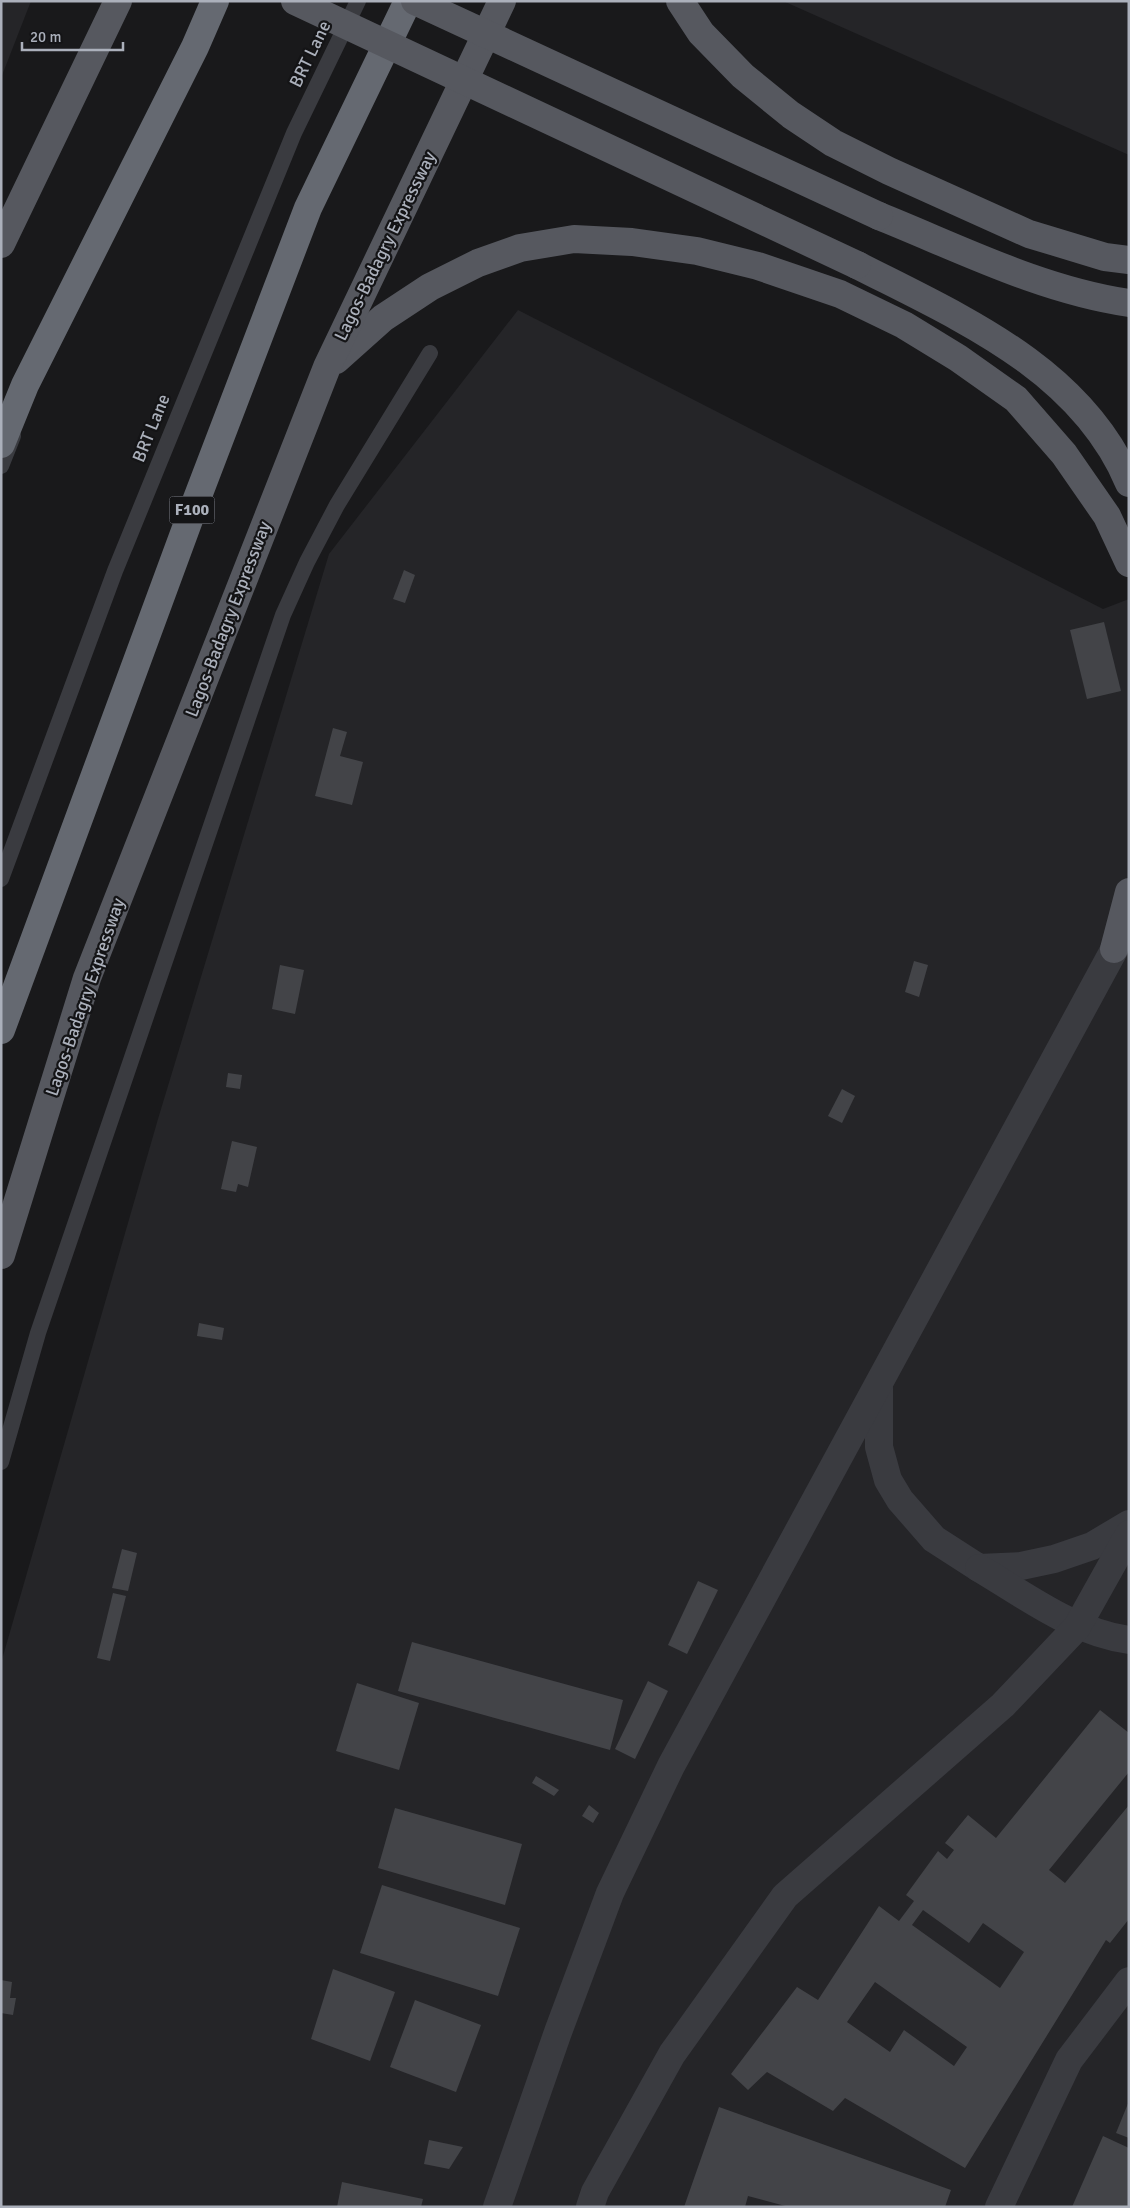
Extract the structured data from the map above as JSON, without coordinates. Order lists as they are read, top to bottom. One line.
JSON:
{"streets":{"highway":["F100"],"main road":["Lagos-Badagry Expressway"],"lane":["BRT Lane"]},"scale_bar":"20 m"}
